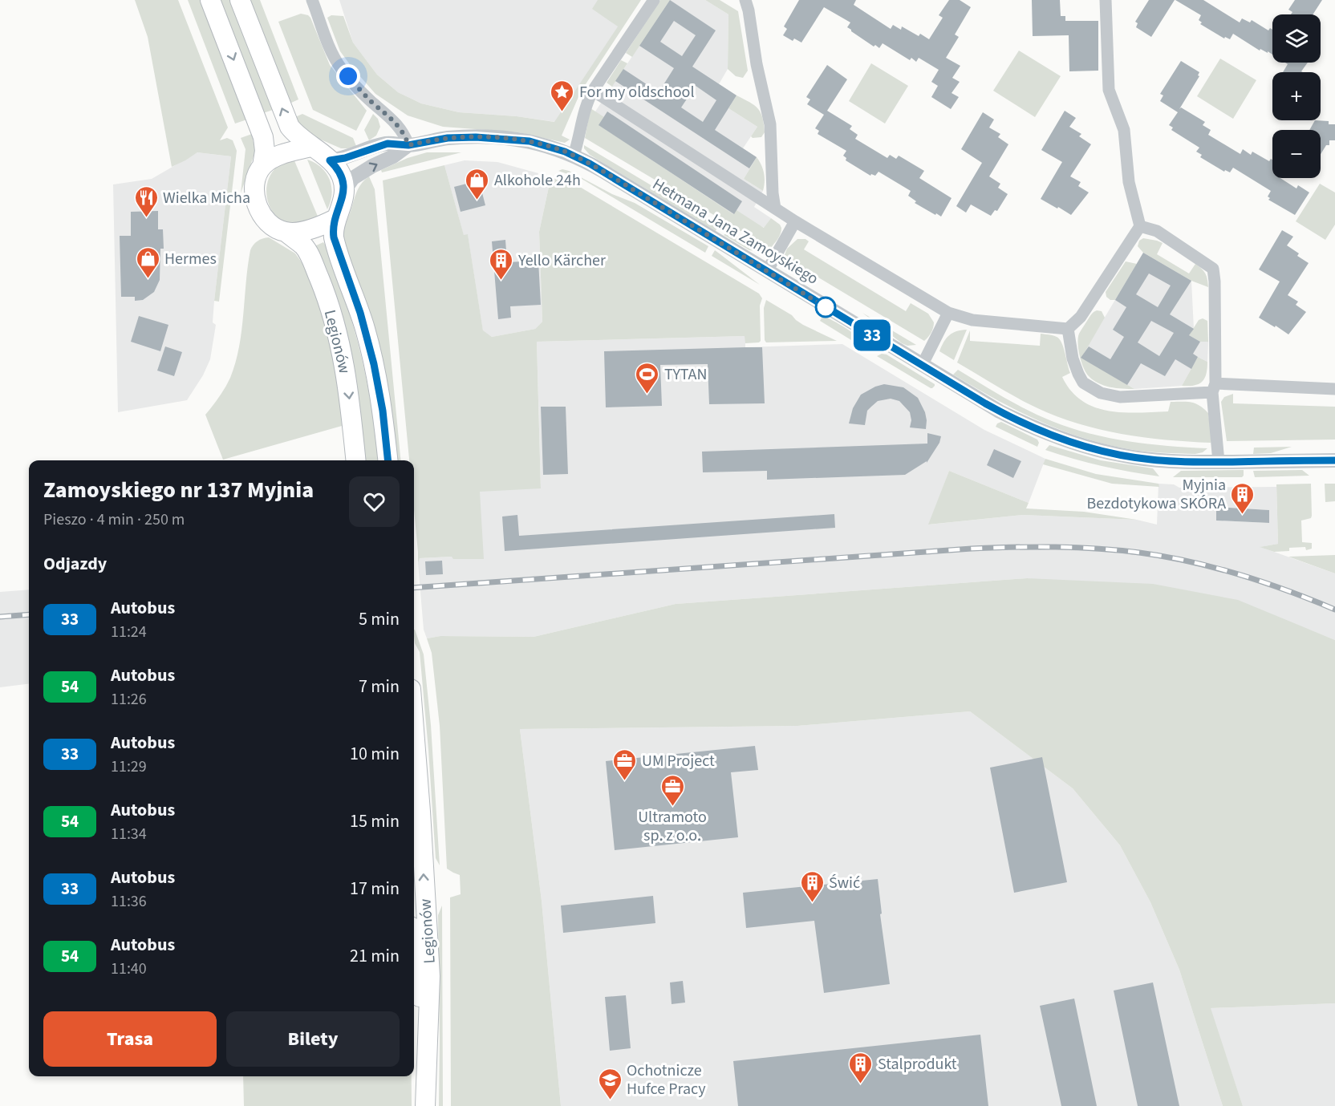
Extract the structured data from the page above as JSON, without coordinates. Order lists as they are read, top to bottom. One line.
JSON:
{"streets":{"highway":["Legionów"],"street":["Hetmana Jana Zamoyskiego"]},"crossings":[["Hetmana Jana Zamoyskiego","Legionów"]],"places":{"place":["For my oldschool"],"shop":["Alkohole 24h","Hermes"],"restaurant":["Wielka Micha"],"building":["Yello Kärcher","Myjnia Bezdotykowa SKÓRA","Świć","Stalprodukt"],"sports":["TYTAN"],"office":["UM Project","Ultramoto sp. z o.o."],"school or university":["Ochotnicze Hufce Pracy"]},"lines":["bus line 33"],"page":{"on_map":"33","map_buttons":["+","−"],"heading":[["Zamoyskiego nr 137 Myjnia","Pieszo · 4 min · 250 m"],"Odjazdy"],"list":[{"mark":"33","name":"Autobus","note":"11:24","value":"5 min"},{"mark":"54","name":"Autobus","note":"11:26","value":"7 min"},{"mark":"33","name":"Autobus","note":"11:29","value":"10 min"},{"mark":"54","name":"Autobus","note":"11:34","value":"15 min"},{"mark":"33","name":"Autobus","note":"11:36","value":"17 min"},{"mark":"54","name":"Autobus","note":"11:40","value":"21 min"}],"buttons":["Trasa","Bilety"]}}
